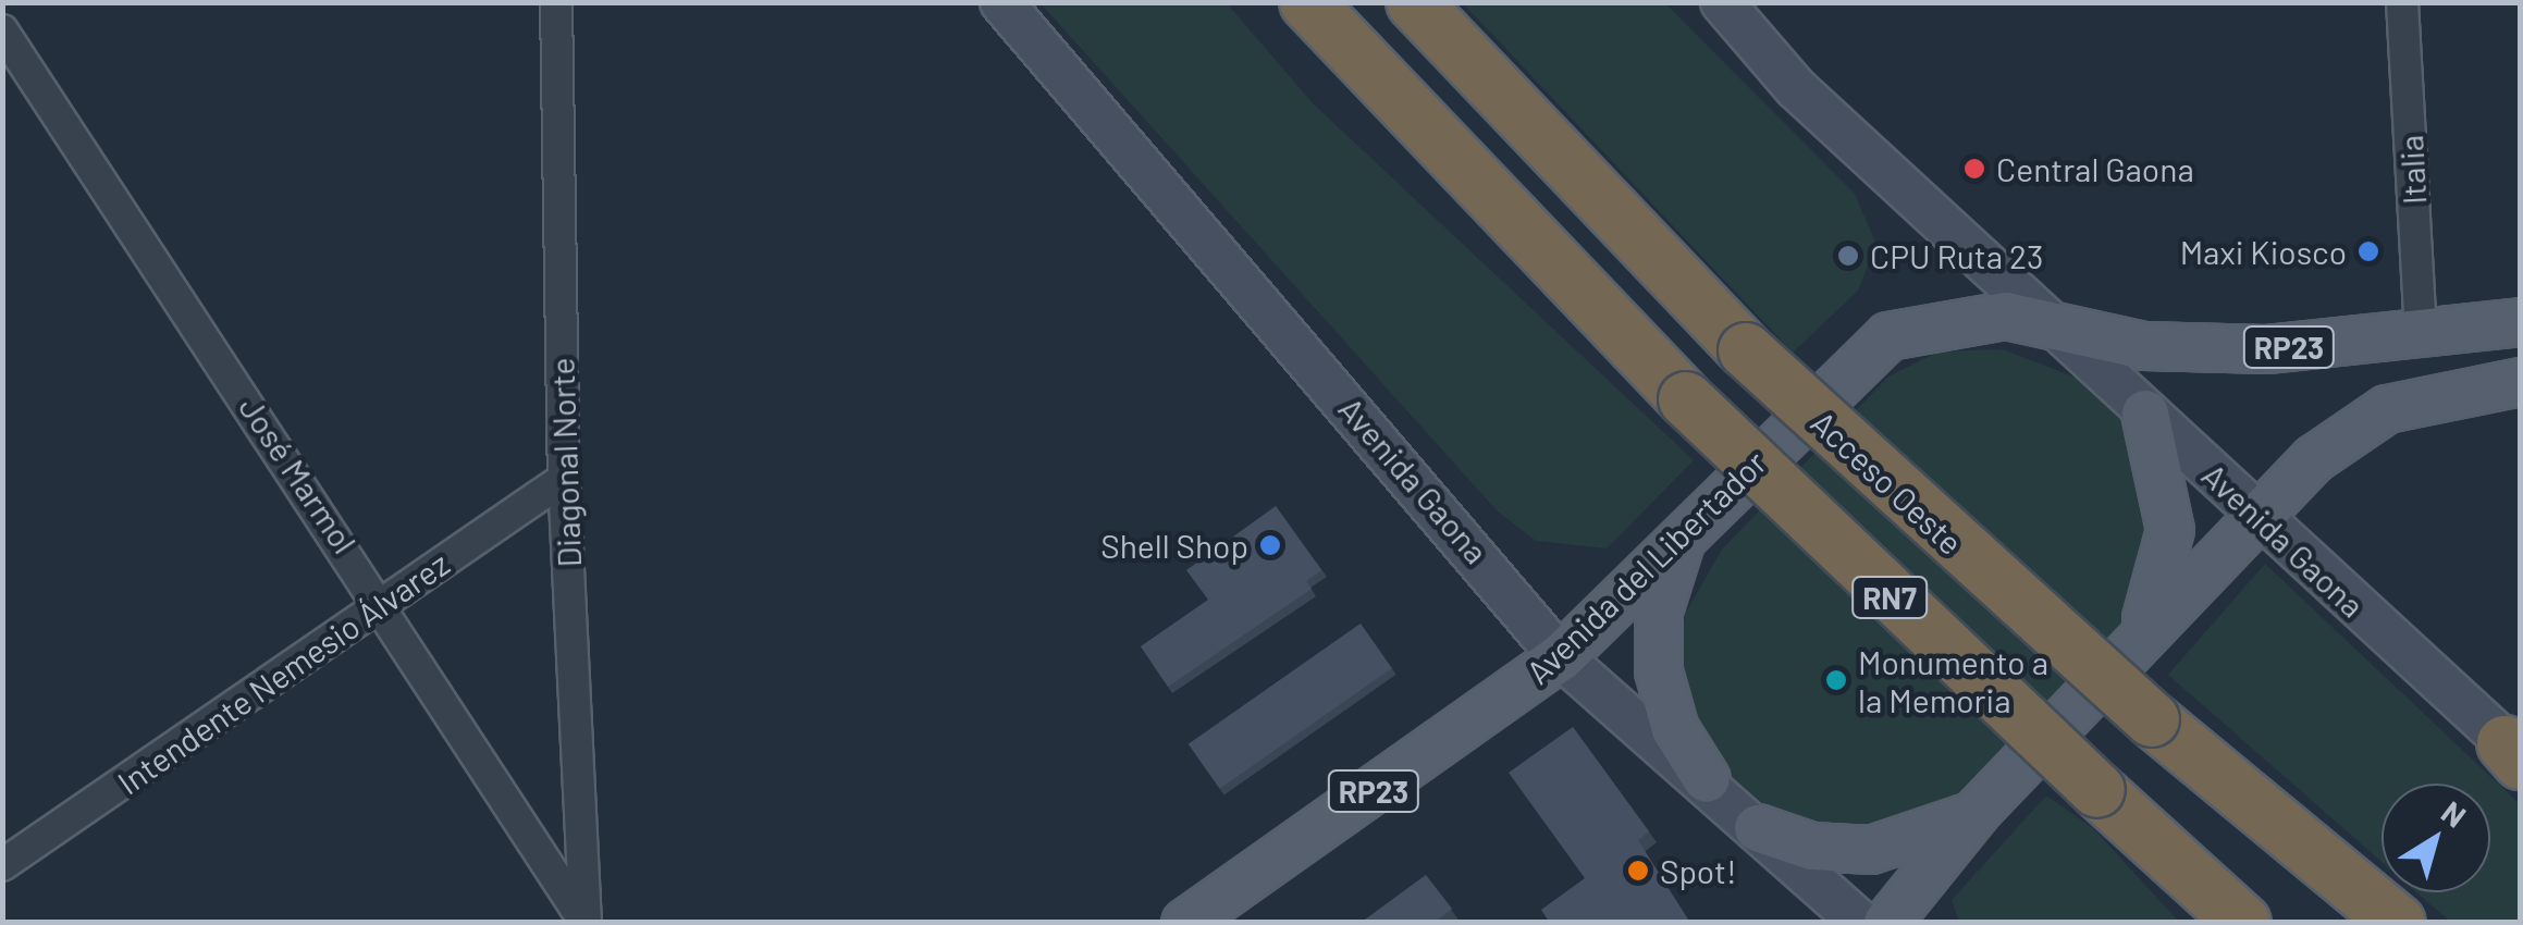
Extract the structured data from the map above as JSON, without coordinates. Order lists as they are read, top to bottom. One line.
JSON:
{"streets":{"highway":["Acceso Oeste","RN7"],"main road":["RP23","Avenida Gaona","Avenida del Libertador"],"street":["Italia","Diagonal Norte","José Marmol","Intendente Nemesio Álvarez"]},"crossings":[["Italia","Avenida del Libertador"],["Diagonal Norte","José Marmol"],["Diagonal Norte","Intendente Nemesio Álvarez"],["José Marmol","Intendente Nemesio Álvarez"],["Avenida Gaona","Avenida del Libertador"]],"places":["Central Gaona","Maxi Kiosco","CPU Ruta 23","Shell Shop","Monumento a la Memoria","Spot!"],"north":"top right"}
